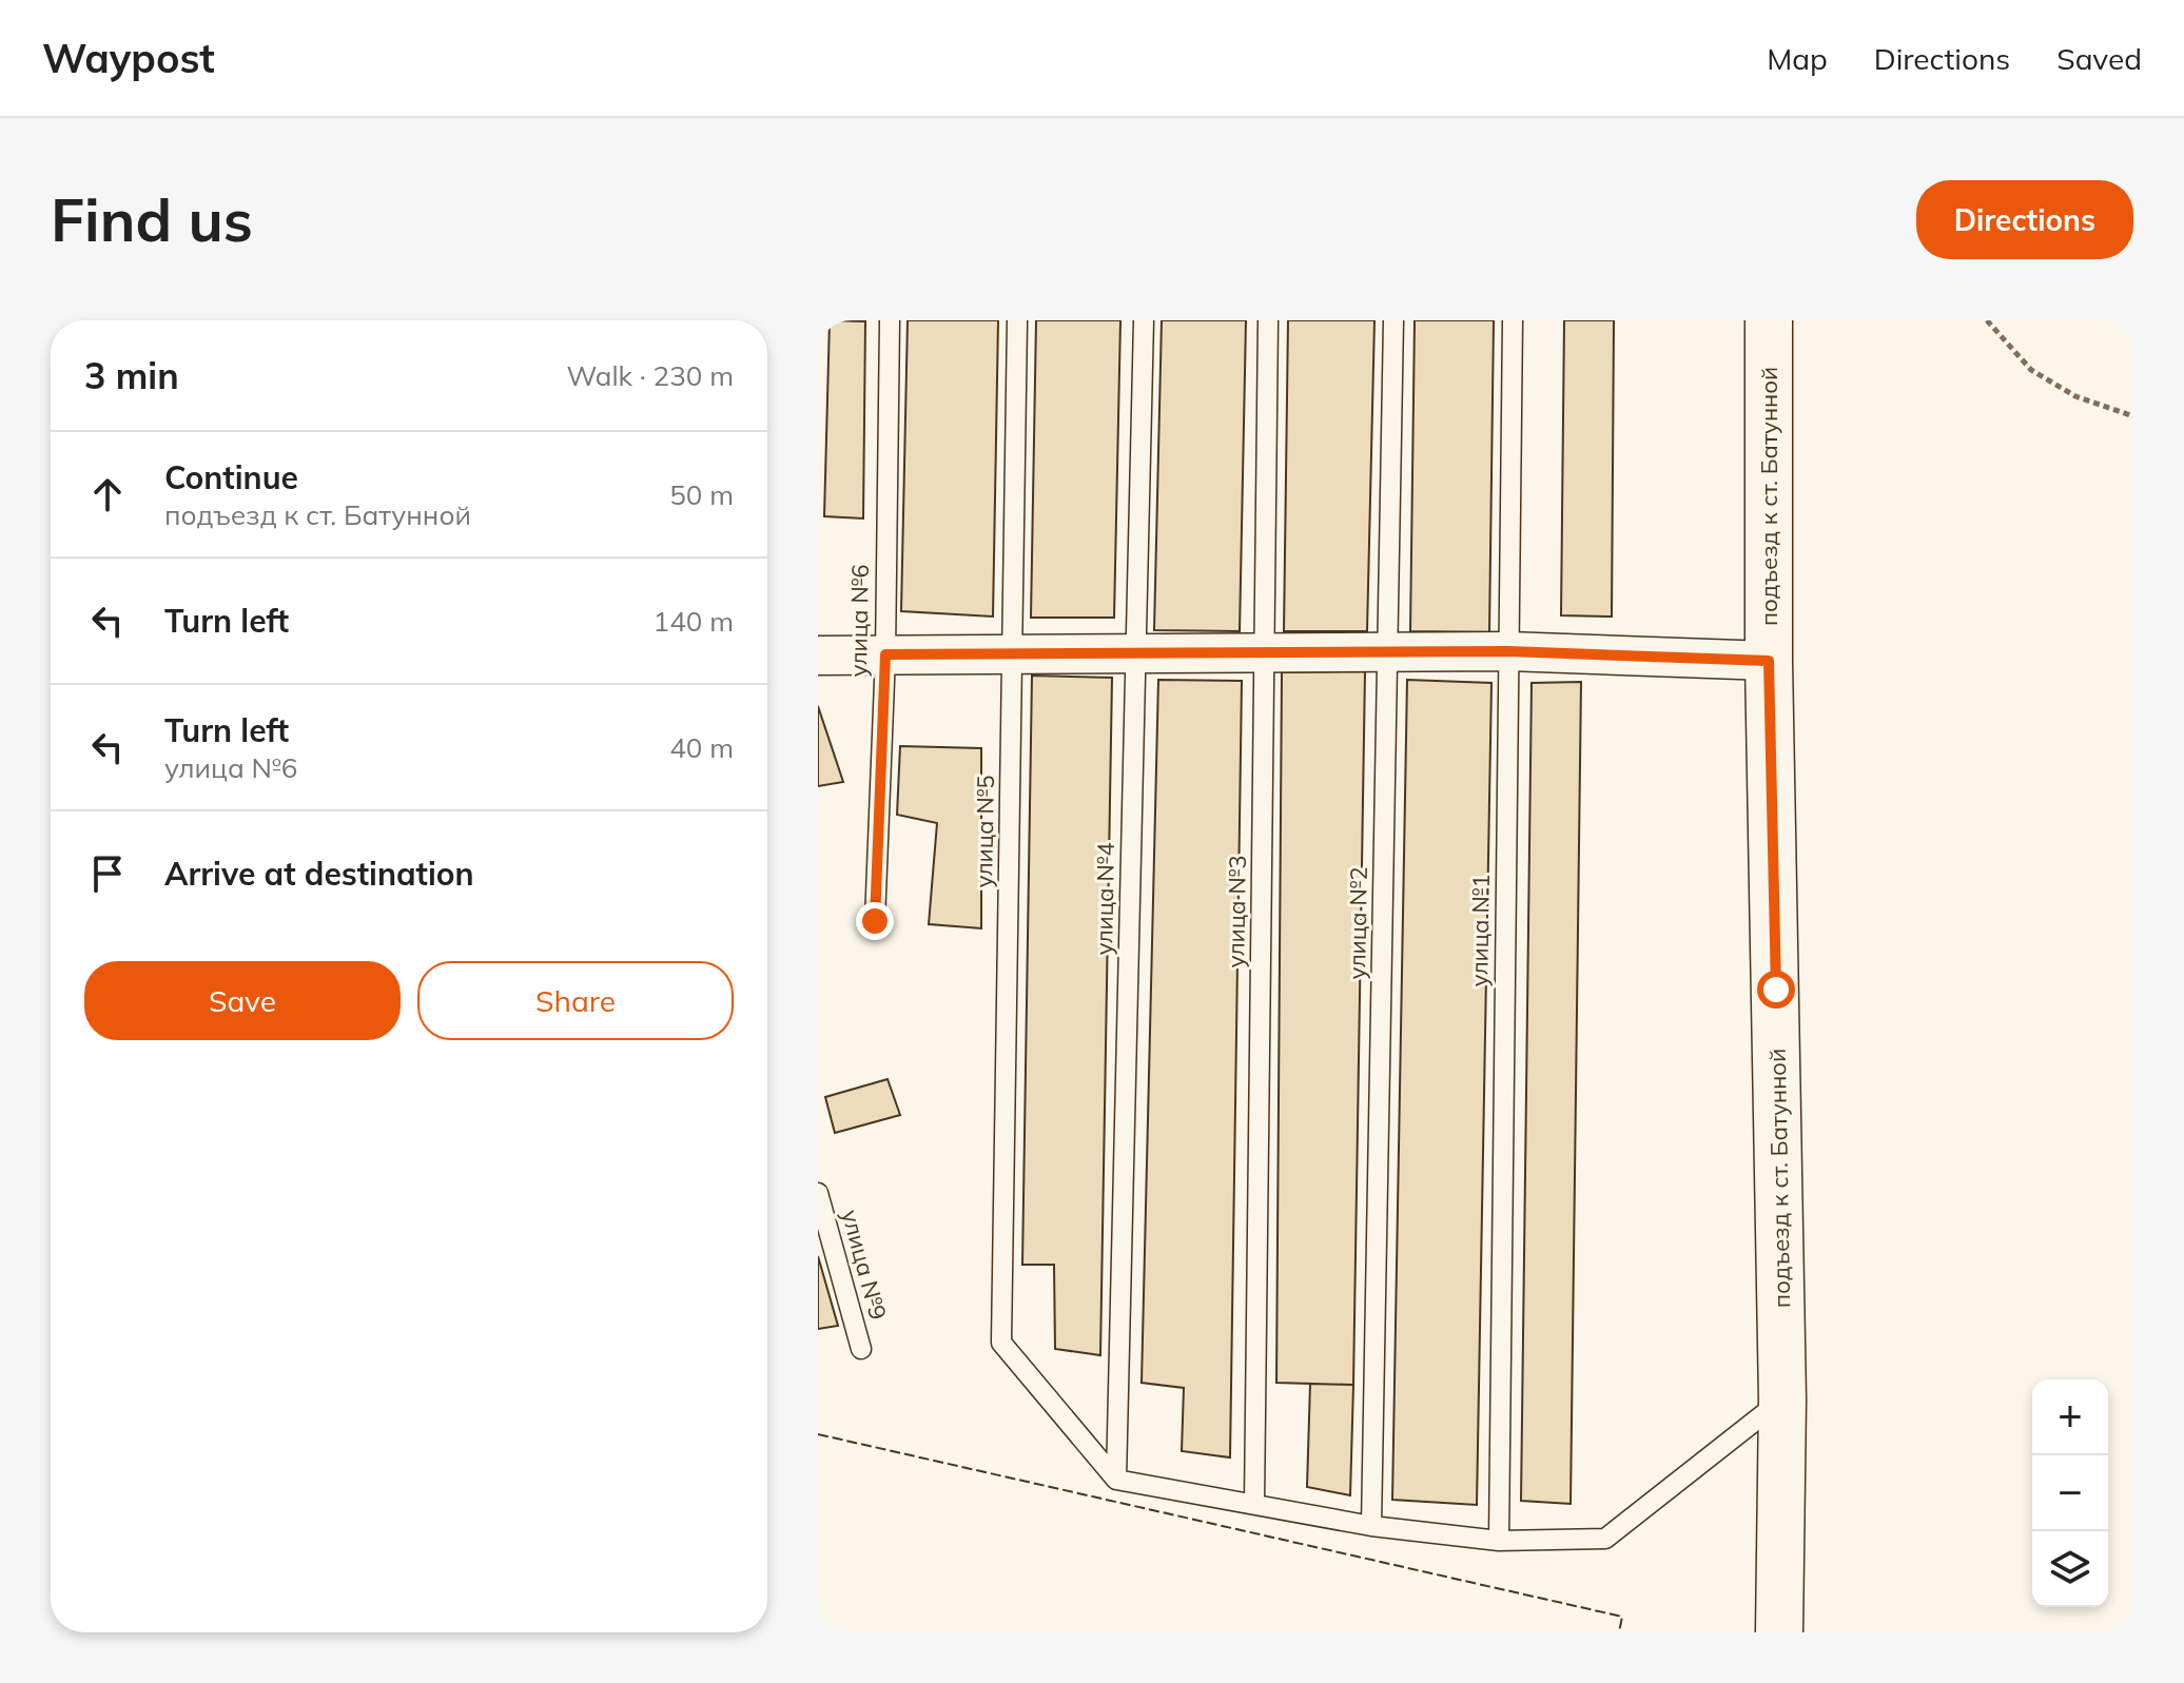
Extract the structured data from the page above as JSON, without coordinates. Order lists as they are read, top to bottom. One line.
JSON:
{"streets":{"street":["подъезд к ст. Батунной"],"lane":["улица №6","улица №5","улица №4","улица №3","улица №2","улица №1","улица №9"]},"crossings":[["улица №5","улица №4"]],"page":{"header":"Waypost","nav":["Map","Directions","Saved"],"buttons":["Directions",["Save","Share"]],"title":"Find us","heading":["3 min","Walk · 230 m"],"list":[["Continue","подъезд к ст. Батунной","50 m"],["Turn left","140 m"],["Turn left","улица №6","40 m"],"Arrive at destination"],"map_buttons":["+","−"]}}
